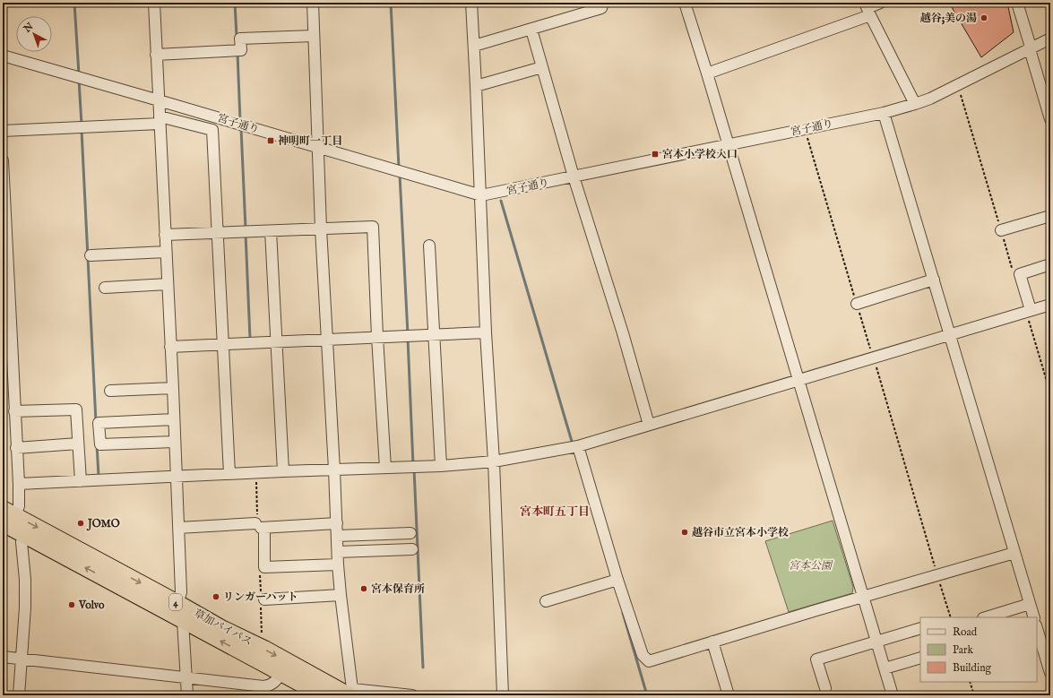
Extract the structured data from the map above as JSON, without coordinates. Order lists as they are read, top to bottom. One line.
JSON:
{"streets":{"highway":["4","草加バイパス"],"street":["宮子通り"]},"districts":["宮本町五丁目"],"parks":["宮本公園"],"places":{"other":["越谷;美の湯","JOMO","越谷市立宮本小学校","宮本保育所","リンガーハット","Volvo"],"transit":["神明町一丁目","宮本小学校入口"]},"legend":["Road","Park","Building"],"north":"top left"}
